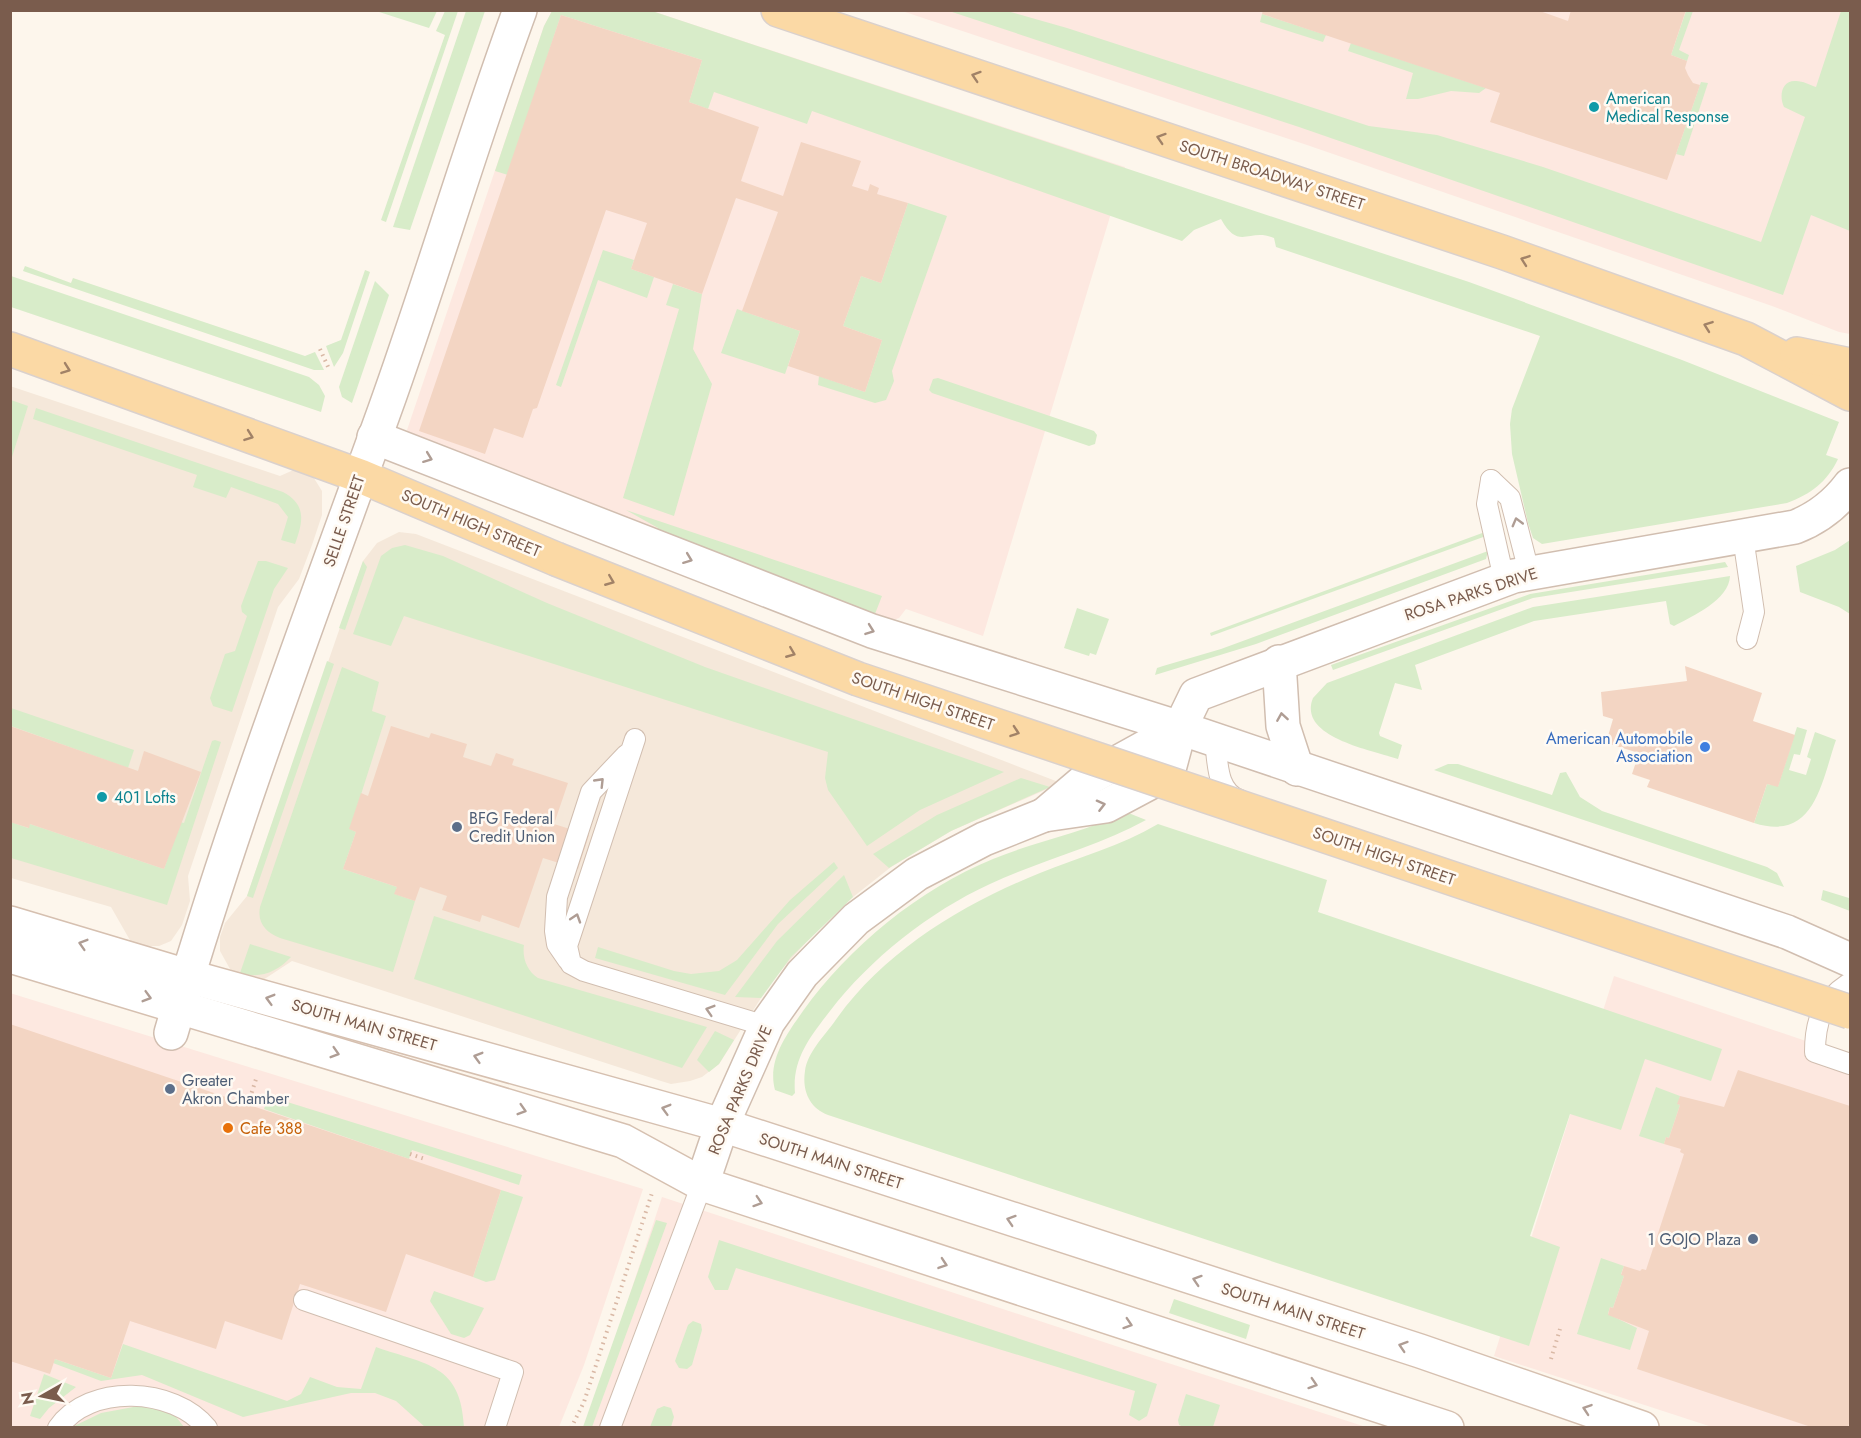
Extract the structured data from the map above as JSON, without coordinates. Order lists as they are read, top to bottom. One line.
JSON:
{"streets":{"main road":["SOUTH BROADWAY STREET","SOUTH HIGH STREET"],"street":["SELLE STREET","ROSA PARKS DRIVE","SOUTH MAIN STREET"]},"crossings":[["SELLE STREET","SOUTH HIGH STREET"],["SELLE STREET","SOUTH MAIN STREET"],["ROSA PARKS DRIVE","SOUTH MAIN STREET"]],"one_way":["SOUTH BROADWAY STREET","SOUTH HIGH STREET"],"places":["American Medical Response","American Automobile Association","401 Lofts","BFG Federal Credit Union","Greater Akron Chamber","Cafe 388","1 GOJO Plaza"],"north":"left"}
